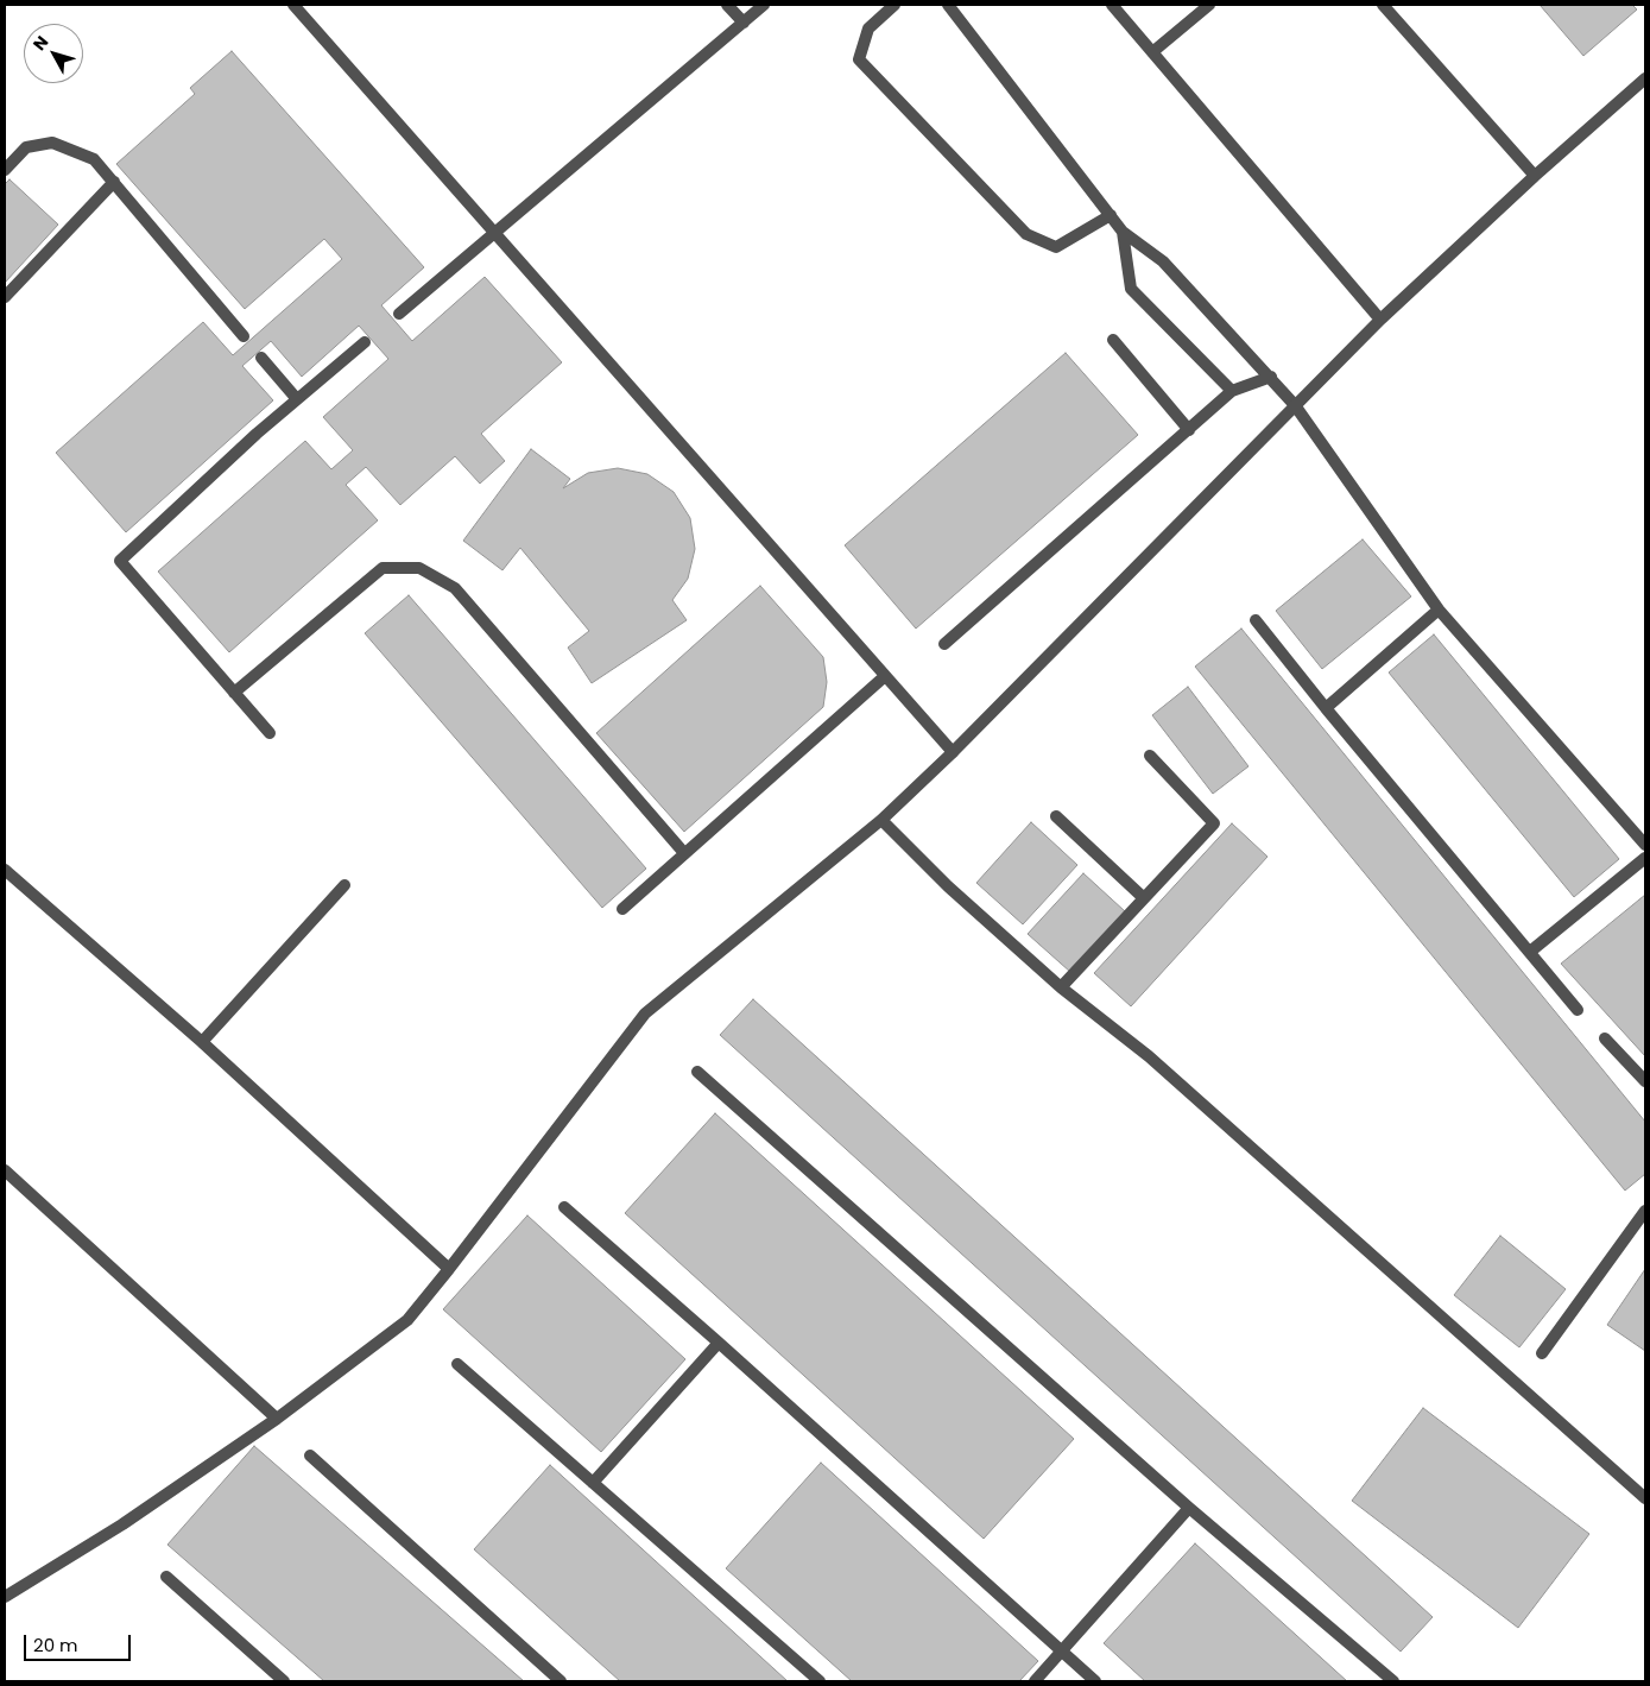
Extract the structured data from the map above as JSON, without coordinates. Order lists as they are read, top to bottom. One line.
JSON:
{"scale_bar":"20 m","north":"top left"}
